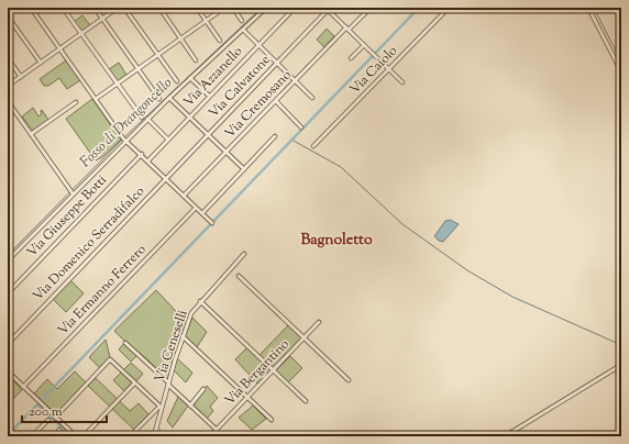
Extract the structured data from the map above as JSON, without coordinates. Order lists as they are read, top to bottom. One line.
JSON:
{"streets":{"street":["Via Caiolo","Via Azzanello","Via Calvatone","Via Cremosano","Via Giuseppe Botti","Via Domenico Serradifalco","Via Ermanno Ferrero","Via Ceneselli","Via Bergantino"]},"crossings":[["Via Calvatone","Via Domenico Serradifalco"]],"districts":["Bagnoletto"],"water":["Fosso di Drangoncello"],"scale_bar":"200 m"}
